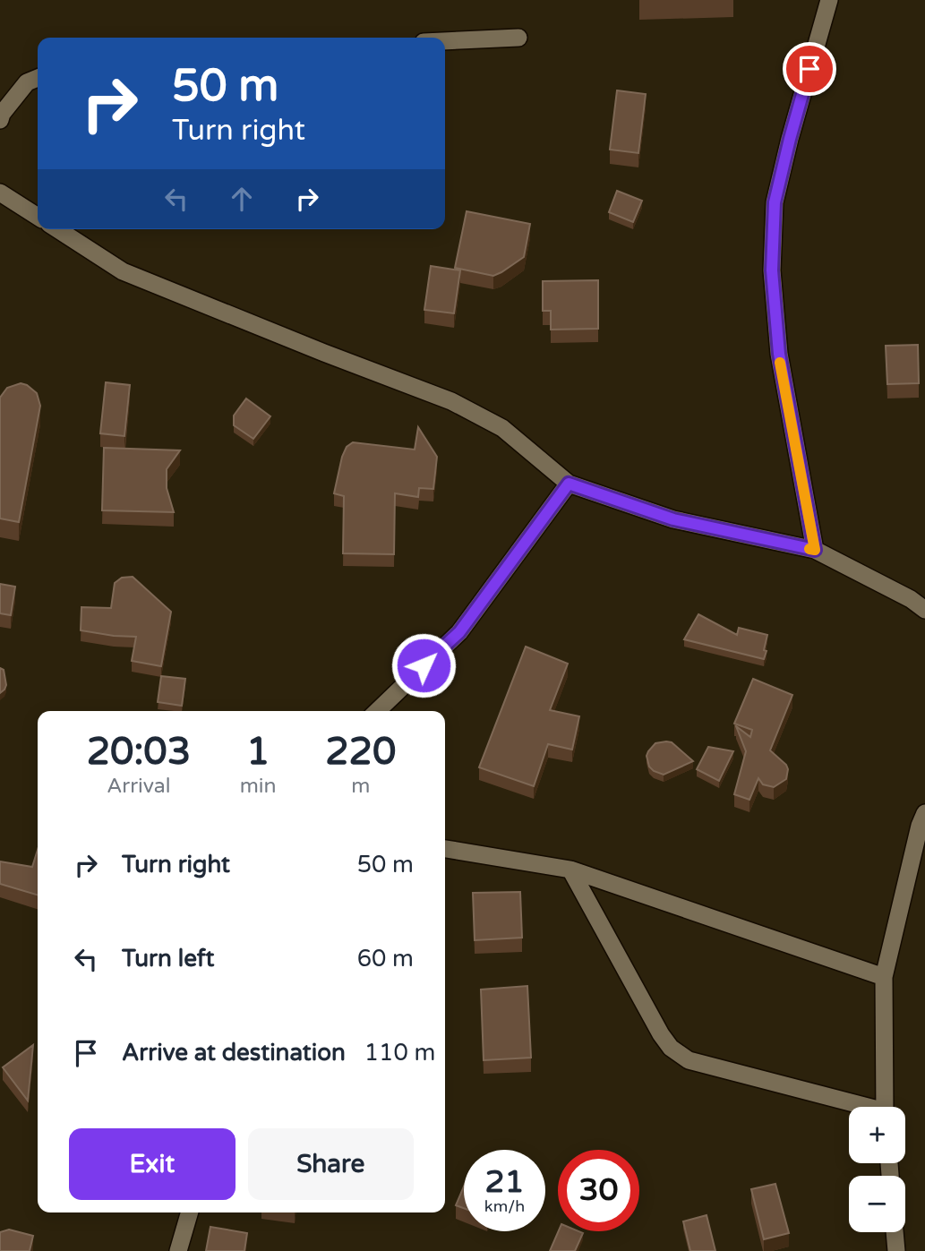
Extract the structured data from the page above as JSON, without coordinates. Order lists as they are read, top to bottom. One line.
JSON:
{"page":{"turn":["50 m","Turn right"],"eta":["20:03","Arrival","1","min","220","m"],"list":[{"name":"Turn right","value":"50 m"},{"name":"Turn left","value":"60 m"},{"name":"Arrive at destination","value":"110 m"}],"map_buttons":["+","−"],"buttons":["Exit","Share"],"speed":"21 km/h","limit":"30"}}
